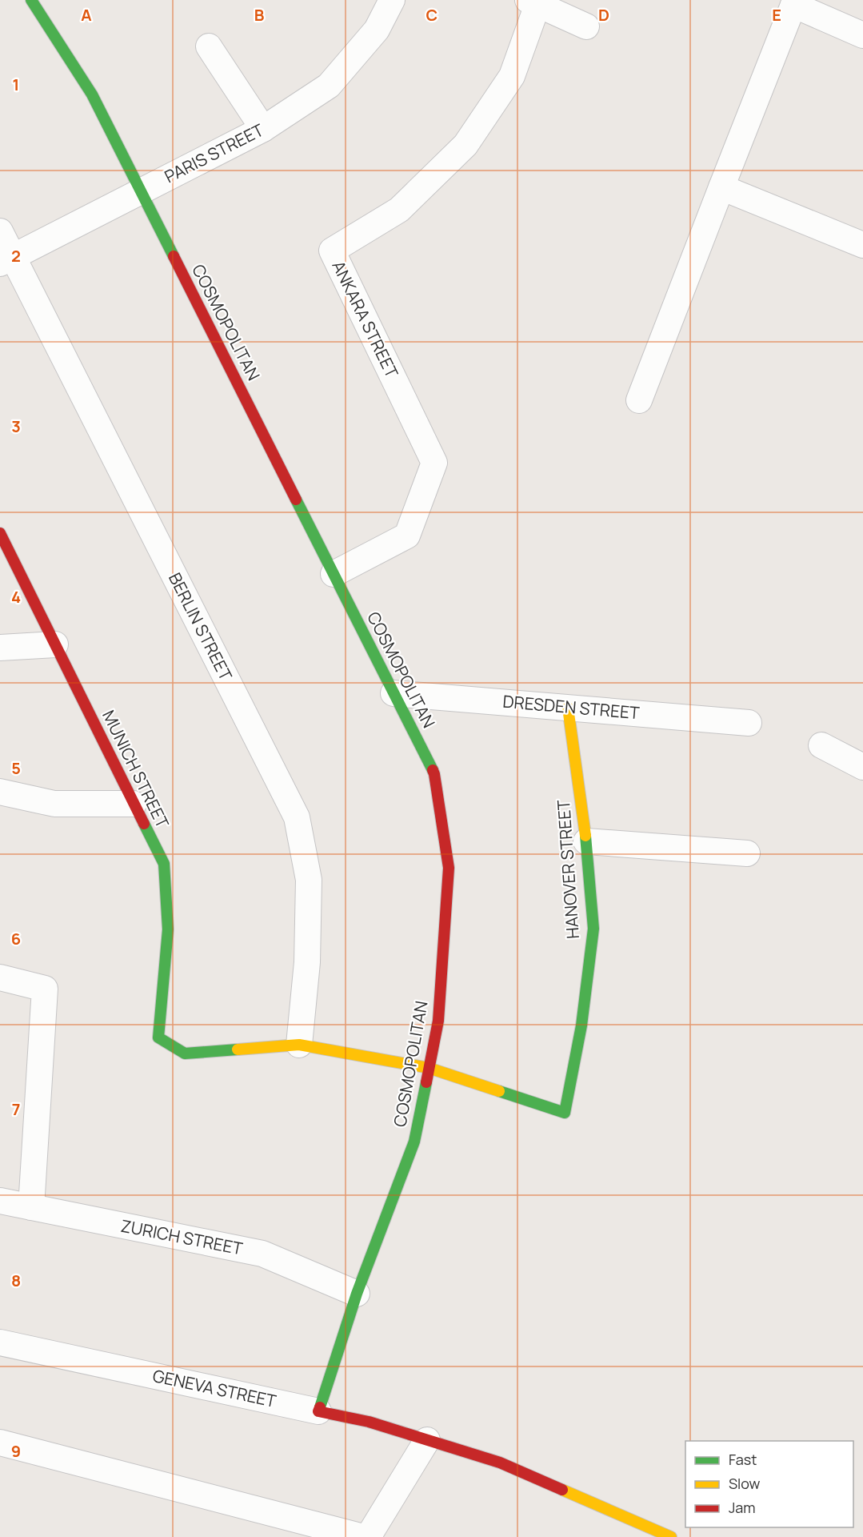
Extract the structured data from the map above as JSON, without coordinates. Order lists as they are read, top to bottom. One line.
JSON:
{"streets":{"street":["PARIS STREET","ANKARA STREET","COSMOPOLITAN","BERLIN STREET","DRESDEN STREET","MUNICH STREET","HANOVER STREET","ZURICH STREET","GENEVA STREET"]},"crossings":[["PARIS STREET","COSMOPOLITAN"],["PARIS STREET","BERLIN STREET"],["ANKARA STREET","COSMOPOLITAN"],["COSMOPOLITAN","DRESDEN STREET"],["COSMOPOLITAN","HANOVER STREET"],["COSMOPOLITAN","ZURICH STREET"],["COSMOPOLITAN","GENEVA STREET"],["BERLIN STREET","MUNICH STREET"],["DRESDEN STREET","HANOVER STREET"]],"legend":["Fast","Slow","Jam"],"grid":{"columns":["A","B","C","D","E"],"rows":["1","2","3","4","5","6","7","8","9"]}}
